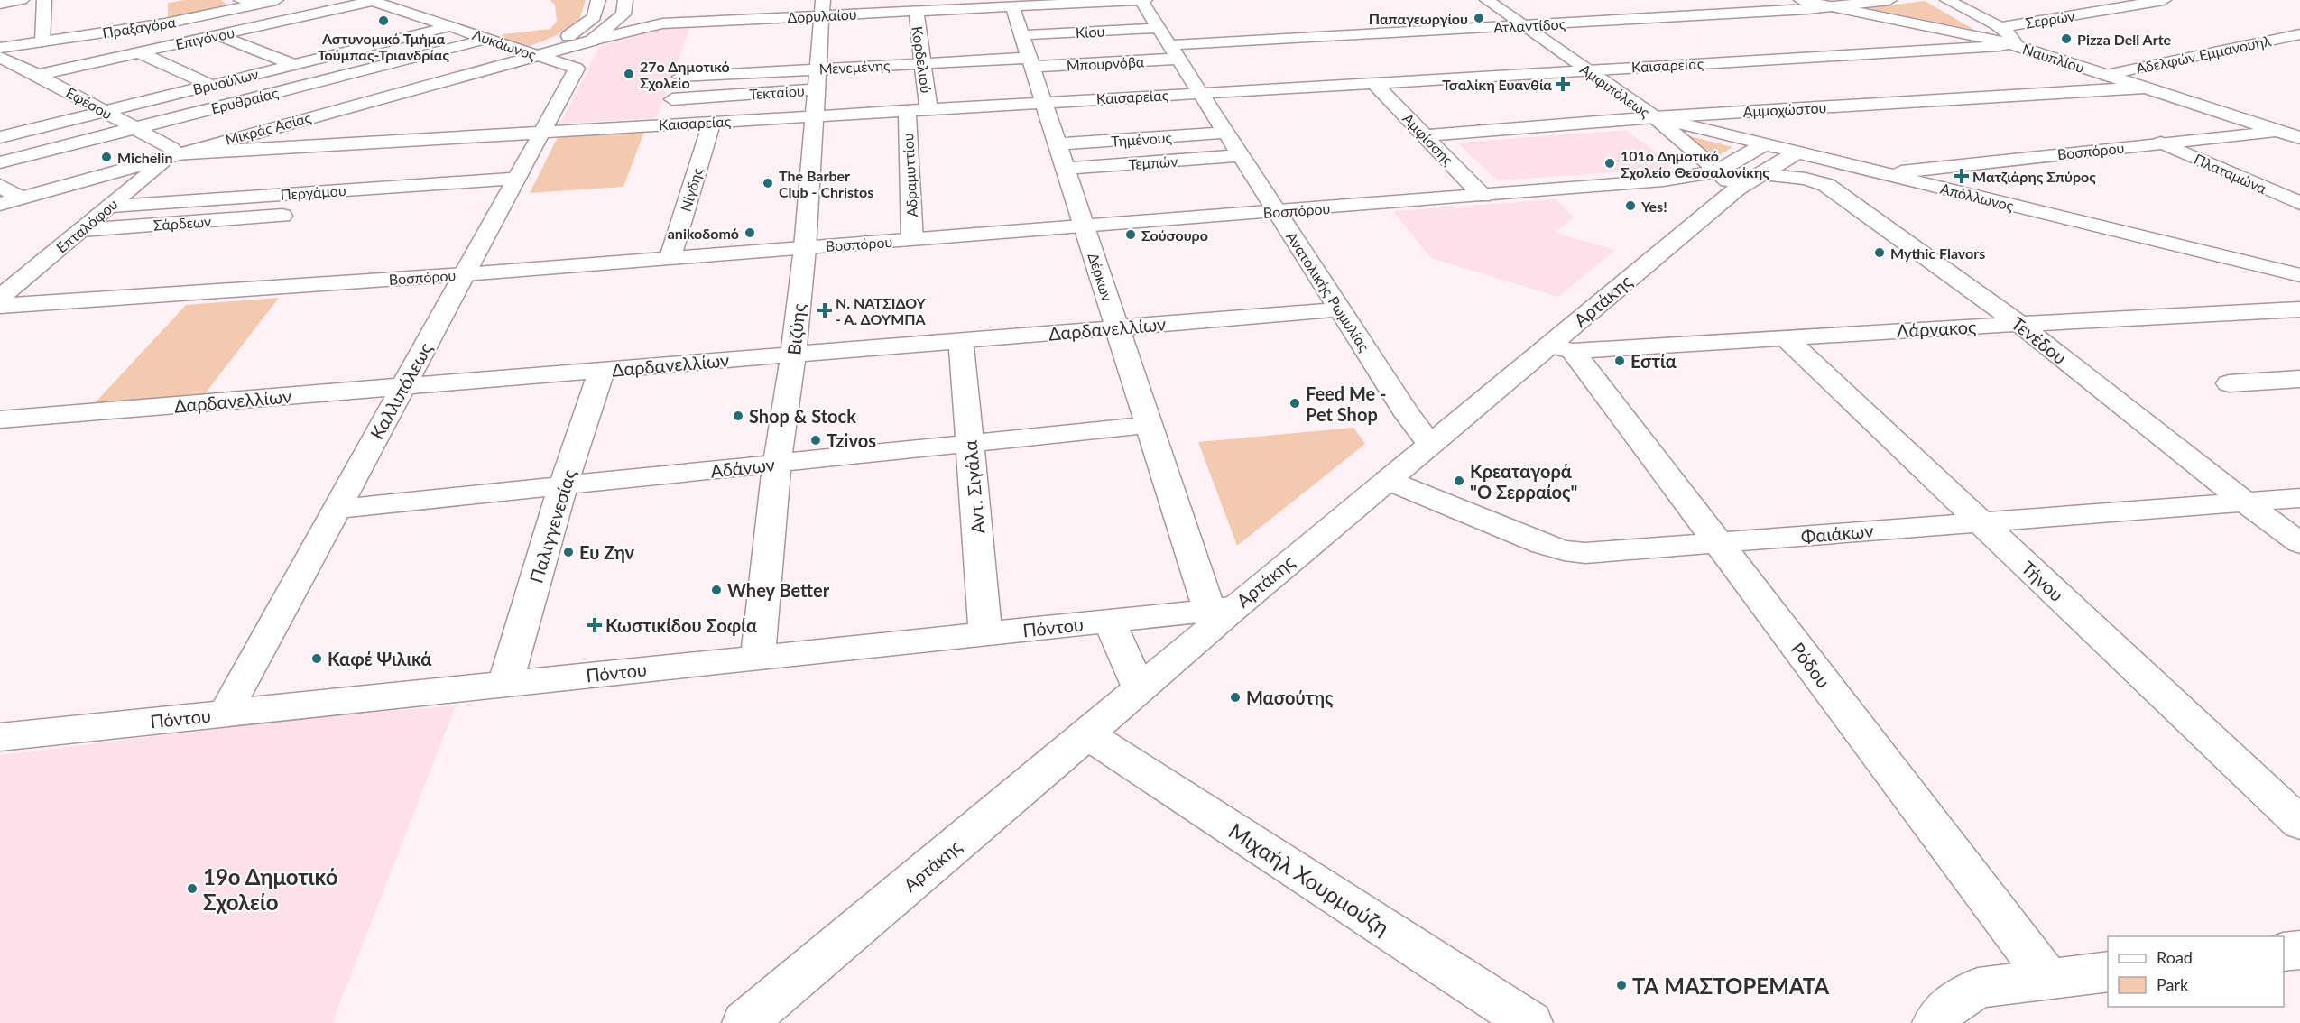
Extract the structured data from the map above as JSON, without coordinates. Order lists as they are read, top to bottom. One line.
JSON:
{"streets":{"street":["Δορυλαίου","Σερρών","Ατλαντίδος","Πραξαγόρα","Κίου","Επιγόνου","Λυκάωνος","Αδελφών Εμμανουήλ","Ναυπλίου","Κορδελιού","Μπουρνόβα","Καισαρείας","Μενεμένης","Βρυούλων","Αμφιπόλεως","Τεκταίου","Ερυθραίας","Εφέσου","Αμμοχώστου","Μικράς Ασίας","Τημένους","Αμφίσσης","Βοσπόρου","Τεμπών","Πλαταμώνα","Αδραμυττίου","Νίγδης","Περγάμου","Απόλλωνος","Σάρδεων","Επταλόφου","Δέρκων","Ανατολικής Ρωμυλίας","Αρτάκης","Δαρδανελλίων","Λάρνακος","Βιζύης","Τενέδου","Καλλιπόλεως","Αδάνων","Αντ. Σιγάλα","Παλιγγενεσίας","Φαιάκων","Τήνου","Πόντου","Ρόδου","Μιχαήλ Χουρμούζη"]},"crossings":[["Δορυλαίου","Κορδελιού"],["Δορυλαίου","Μικράς Ασίας"],["Δορυλαίου","Δέρκων"],["Δορυλαίου","Ανατολικής Ρωμυλίας"],["Δορυλαίου","Βιζύης"],["Ατλαντίδος","Κίου"],["Ατλαντίδος","Ναυπλίου"],["Ατλαντίδος","Μπουρνόβα"],["Ατλαντίδος","Αμφιπόλεως"],["Ατλαντίδος","Ανατολικής Ρωμυλίας"],["Κίου","Μπουρνόβα"],["Κίου","Δέρκων"],["Κίου","Ανατολικής Ρωμυλίας"],["Επιγόνου","Λυκάωνος"],["Επιγόνου","Εφέσου"],["Λυκάωνος","Βρυούλων"],["Λυκάωνος","Ερυθραίας"],["Λυκάωνος","Μικράς Ασίας"],["Λυκάωνος","Καλλιπόλεως"],["Αδελφών Εμμανουήλ","Ναυπλίου"],["Ναυπλίου","Καισαρείας"],["Ναυπλίου","Αμμοχώστου"],["Ναυπλίου","Βοσπόρου"],["Κορδελιού","Καισαρείας"],["Κορδελιού","Μενεμένης"],["Μπουρνόβα","Μενεμένης"],["Μπουρνόβα","Δέρκων"],["Μπουρνόβα","Ανατολικής Ρωμυλίας"],["Καισαρείας","Αμφιπόλεως"],["Καισαρείας","Εφέσου"],["Καισαρείας","Μικράς Ασίας"],["Καισαρείας","Αμφίσσης"],["Καισαρείας","Αδραμυττίου"],["Καισαρείας","Νίγδης"],["Καισαρείας","Επταλόφου"],["Καισαρείας","Δέρκων"],["Καισαρείας","Ανατολικής Ρωμυλίας"],["Καισαρείας","Βιζύης"],["Καισαρείας","Καλλιπόλεως"],["Μενεμένης","Δέρκων"],["Μενεμένης","Βιζύης"],["Βρυούλων","Εφέσου"],["Αμφιπόλεως","Αμμοχώστου"],["Αμφιπόλεως","Βοσπόρου"],["Αμφιπόλεως","Απόλλωνος"],["Αμφιπόλεως","Αρτάκης"],["Τεκταίου","Βιζύης"],["Ερυθραίας","Εφέσου"],["Εφέσου","Μικράς Ασίας"],["Εφέσου","Επταλόφου"],["Αμμοχώστου","Αμφίσσης"],["Αμμοχώστου","Απόλλωνος"],["Μικράς Ασίας","Επταλόφου"],["Τημένους","Δέρκων"],["Τημένους","Ανατολικής Ρωμυλίας"],["Αμφίσσης","Βοσπόρου"],["Βοσπόρου","Πλαταμώνα"],["Βοσπόρου","Αδραμυττίου"],["Βοσπόρου","Νίγδης"],["Βοσπόρου","Απόλλωνος"],["Βοσπόρου","Δέρκων"],["Βοσπόρου","Ανατολικής Ρωμυλίας"],["Βοσπόρου","Βιζύης"],["Βοσπόρου","Καλλιπόλεως"],["Τεμπών","Δέρκων"],["Τεμπών","Ανατολικής Ρωμυλίας"],["Περγάμου","Επταλόφου"],["Περγάμου","Καλλιπόλεως"],["Απόλλωνος","Αρτάκης"],["Σάρδεων","Επταλόφου"],["Δέρκων","Αρτάκης"],["Δέρκων","Δαρδανελλίων"],["Δέρκων","Αδάνων"],["Δέρκων","Πόντου"],["Ανατολικής Ρωμυλίας","Αρτάκης"],["Ανατολικής Ρωμυλίας","Δαρδανελλίων"],["Αρτάκης","Λάρνακος"],["Αρτάκης","Τενέδου"],["Αρτάκης","Φαιάκων"],["Αρτάκης","Πόντου"],["Αρτάκης","Ρόδου"],["Αρτάκης","Μιχαήλ Χουρμούζη"],["Δαρδανελλίων","Βιζύης"],["Δαρδανελλίων","Καλλιπόλεως"],["Δαρδανελλίων","Αντ. Σιγάλα"],["Δαρδανελλίων","Παλιγγενεσίας"],["Λάρνακος","Τενέδου"],["Λάρνακος","Τήνου"],["Λάρνακος","Ρόδου"],["Βιζύης","Αδάνων"],["Βιζύης","Πόντου"],["Τενέδου","Φαιάκων"],["Καλλιπόλεως","Αδάνων"],["Καλλιπόλεως","Πόντου"],["Αδάνων","Αντ. Σιγάλα"],["Αδάνων","Παλιγγενεσίας"],["Αντ. Σιγάλα","Πόντου"],["Παλιγγενεσίας","Πόντου"],["Φαιάκων","Τήνου"],["Φαιάκων","Ρόδου"]],"places":{"other":["Παπαγεωργίου","Αστυνομικό Τμήμα Τούμπας-Τριανδρίας","Pizza Dell Arte","27ο Δημοτικό Σχολείο","Michelin","101ο Δημοτικό Σχολείο Θεσσαλονίκης","The Barber Club - Christos","Yes!","anikoδomό","Σούσουρο","Mythic Flavors","Εστία","Feed Me - Pet Shop","Shop & Stock","Tzivos","Κρεαταγορά \"Ο Σερραίος\"","Ευ Ζην","Whey Better","Καφέ Ψιλικά","Μασούτης","19ο Δημοτικό Σχολείο","ΤΑ ΜΑΣΤΟΡΕΜΑΤΑ"],"health":["Τσαλίκη Ευανθία","Ματζιάρης Σπύρος","Ν. ΝΑΤΣΙΔΟΥ - Α. ΔΟΥΜΠΑ","Κωστικίδου Σοφία"]},"legend":["Road","Park"]}
